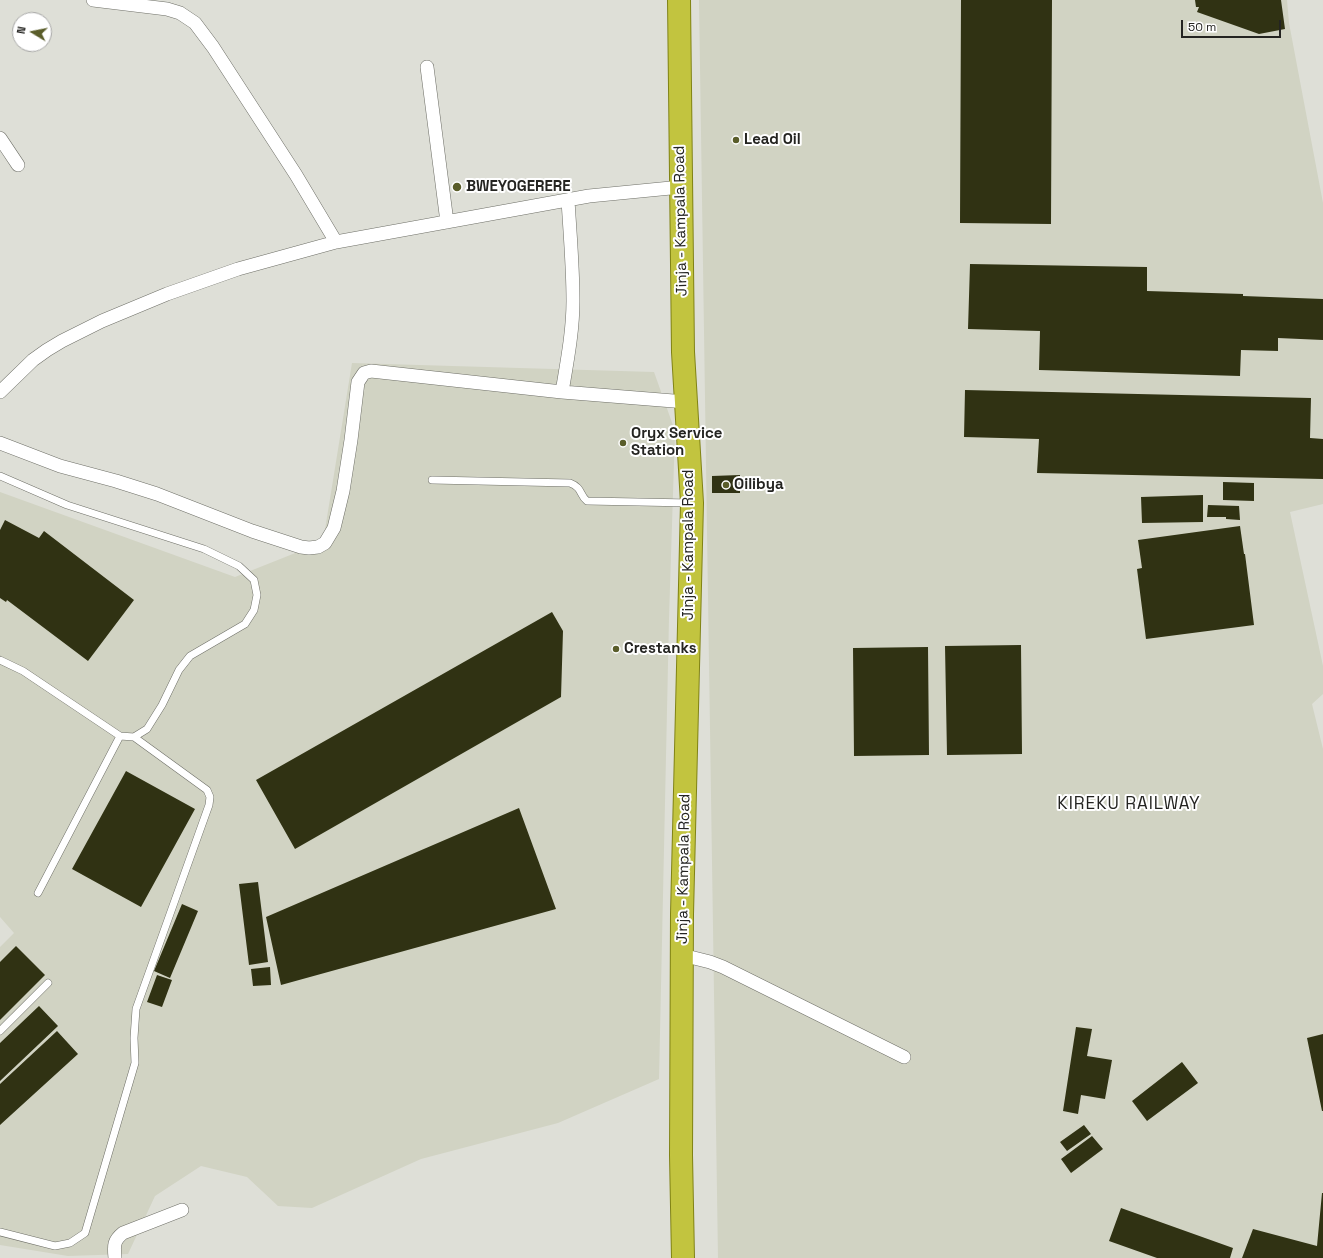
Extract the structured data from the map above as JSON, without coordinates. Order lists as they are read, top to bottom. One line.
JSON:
{"streets":{"highway":["Jinja - Kampala Road"]},"districts":["KIREKU RAILWAY"],"places":["Lead Oil","BWEYOGERERE","Oryx Service Station","Oilibya","Crestanks"],"scale_bar":"50 m","north":"left"}
